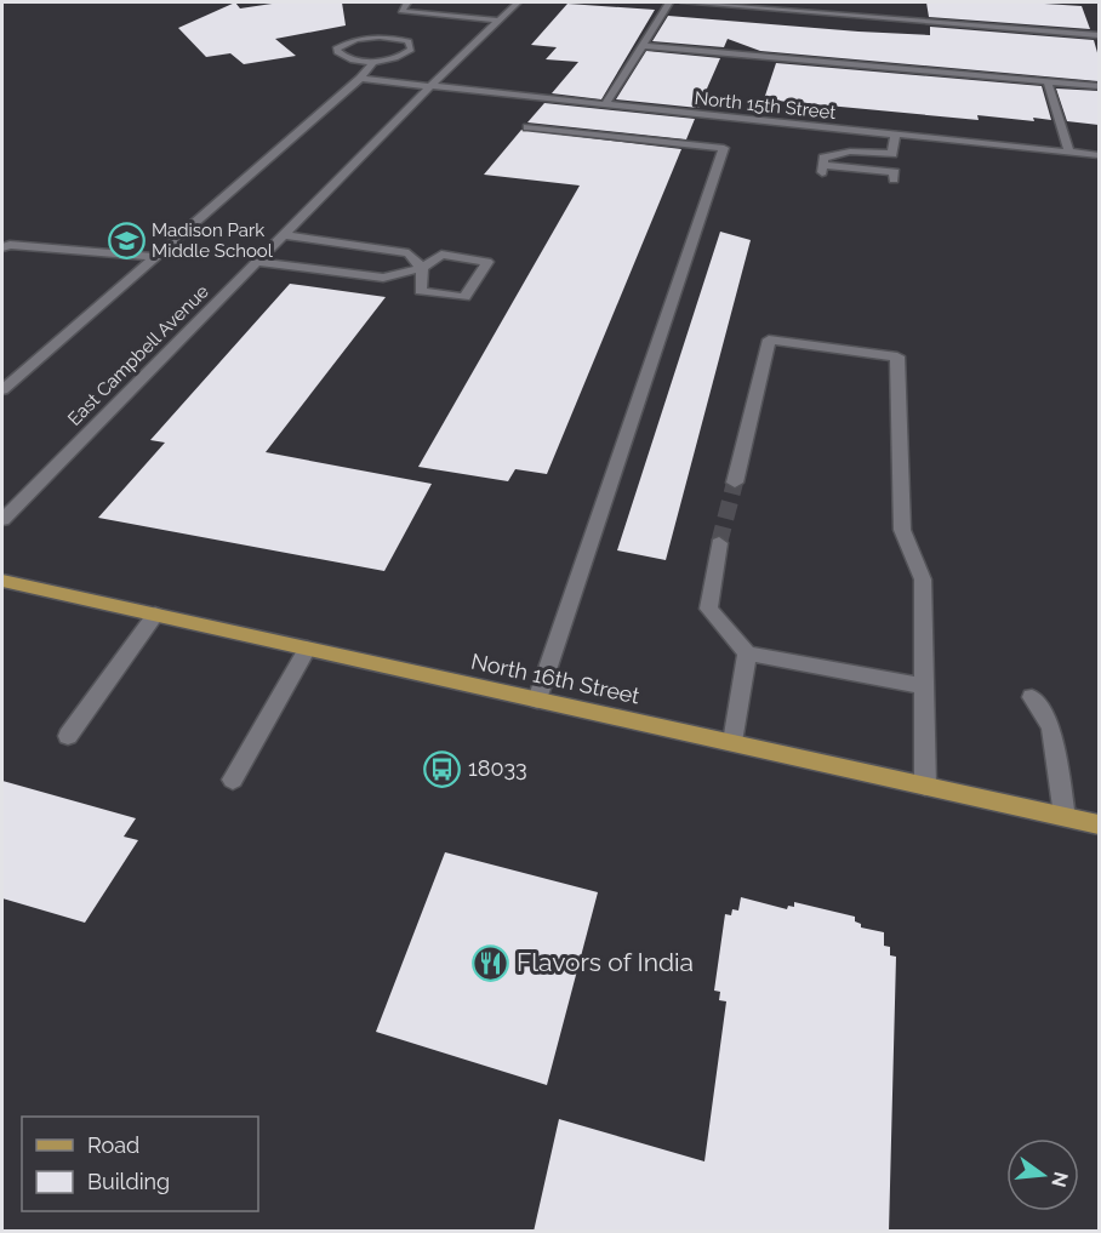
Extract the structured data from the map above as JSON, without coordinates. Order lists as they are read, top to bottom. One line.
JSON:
{"streets":{"main road":["North 16th Street"],"street":["North 15th Street","East Campbell Avenue"]},"crossings":[["North 15th Street","East Campbell Avenue"]],"places":{"school or university":["Madison Park Middle School"],"bus stop":["18033"],"restaurant":["Flavors of India"]},"legend":["Road","Building"],"north":"right"}
